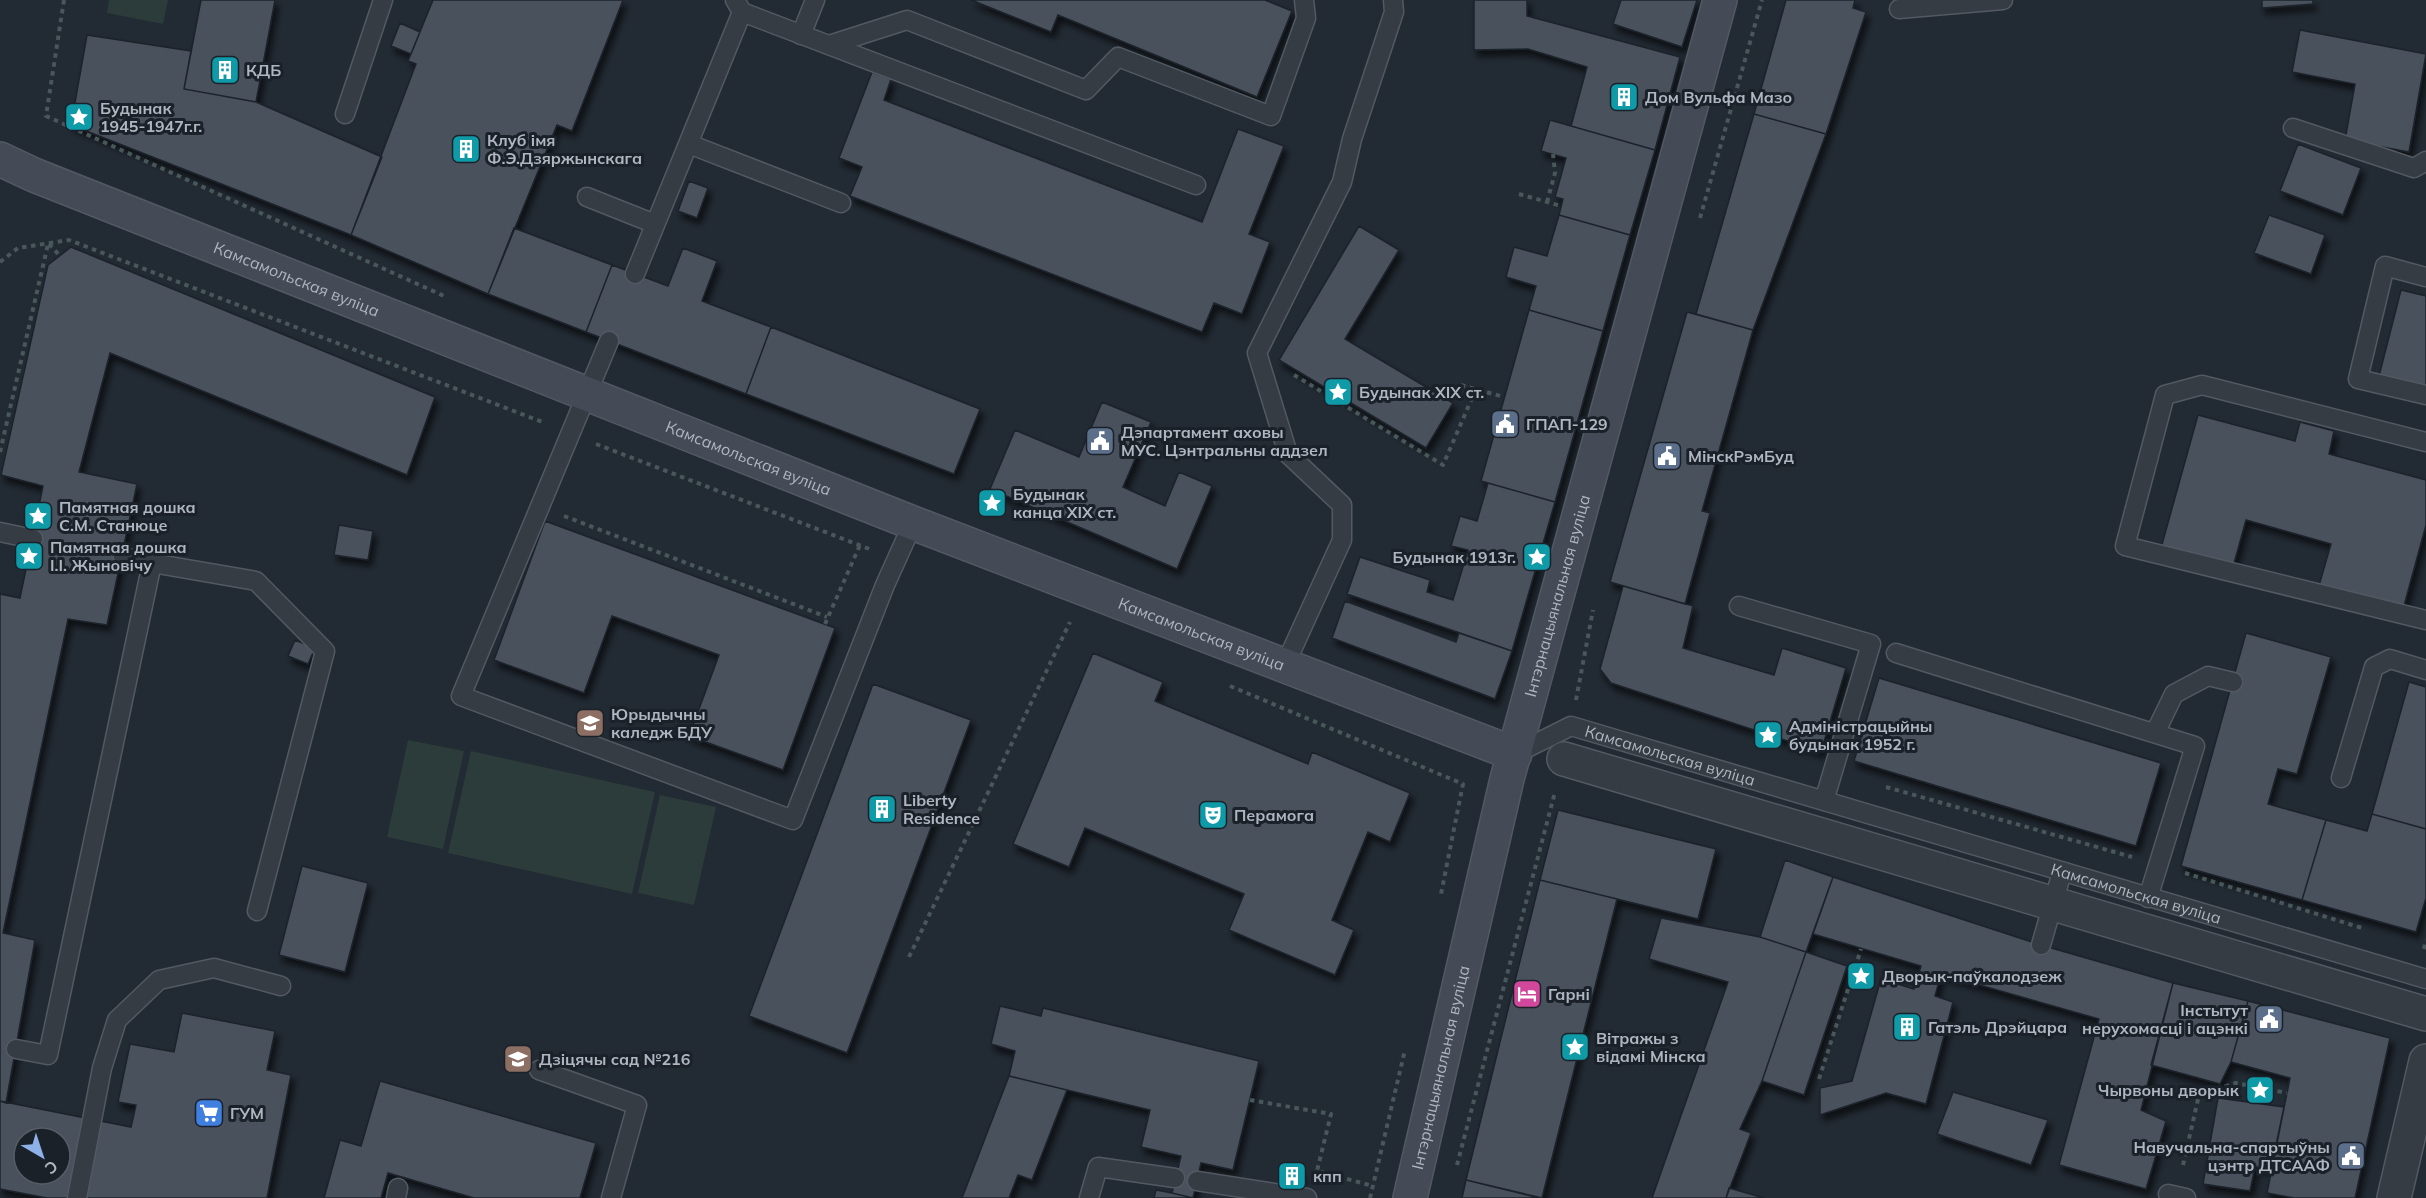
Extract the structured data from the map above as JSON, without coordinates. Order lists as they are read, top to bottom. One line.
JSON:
{"streets":{"main road":["Камсамольская вуліца","Інтэрнацыянальная вуліца"]},"crossings":[["Камсамольская вуліца","Інтэрнацыянальная вуліца"]],"places":{"building":["КДБ","Дом Вульфа Мазо","Клуб імя Ф.Э.Дзяржынскага","Liberty Residence","Гатэль Дрэйцара","кпп"],"place":["Будынак 1945-1947г.г.","Будынак XIX ст.","Будынак канца ХІХ ст.","Памятная дошка С.М. Станюце","Памятная дошка І.І. Жыновічу","Будынак 1913г.","Адміністрацыйны будынак 1952 г.","Дворык-паўкалодзеж","Вітражы з відамі Мінска","Чырвоны дворык"],"public building":["ГПАП-129","Дэпартамент аховы МУС. Цэнтральны аддзел","МінскРэмБуд","Інстытут нерухомасці і ацэнкі","Навучальна-спартыўны цэнтр ДТСААФ"],"school or university":["Юрыдычны каледж БДУ","Дзіцячы сад №216"],"theatre":["Перамога"],"hotel":["Гарні"],"supermarket":["ГУМ"]},"north":"bottom right"}
